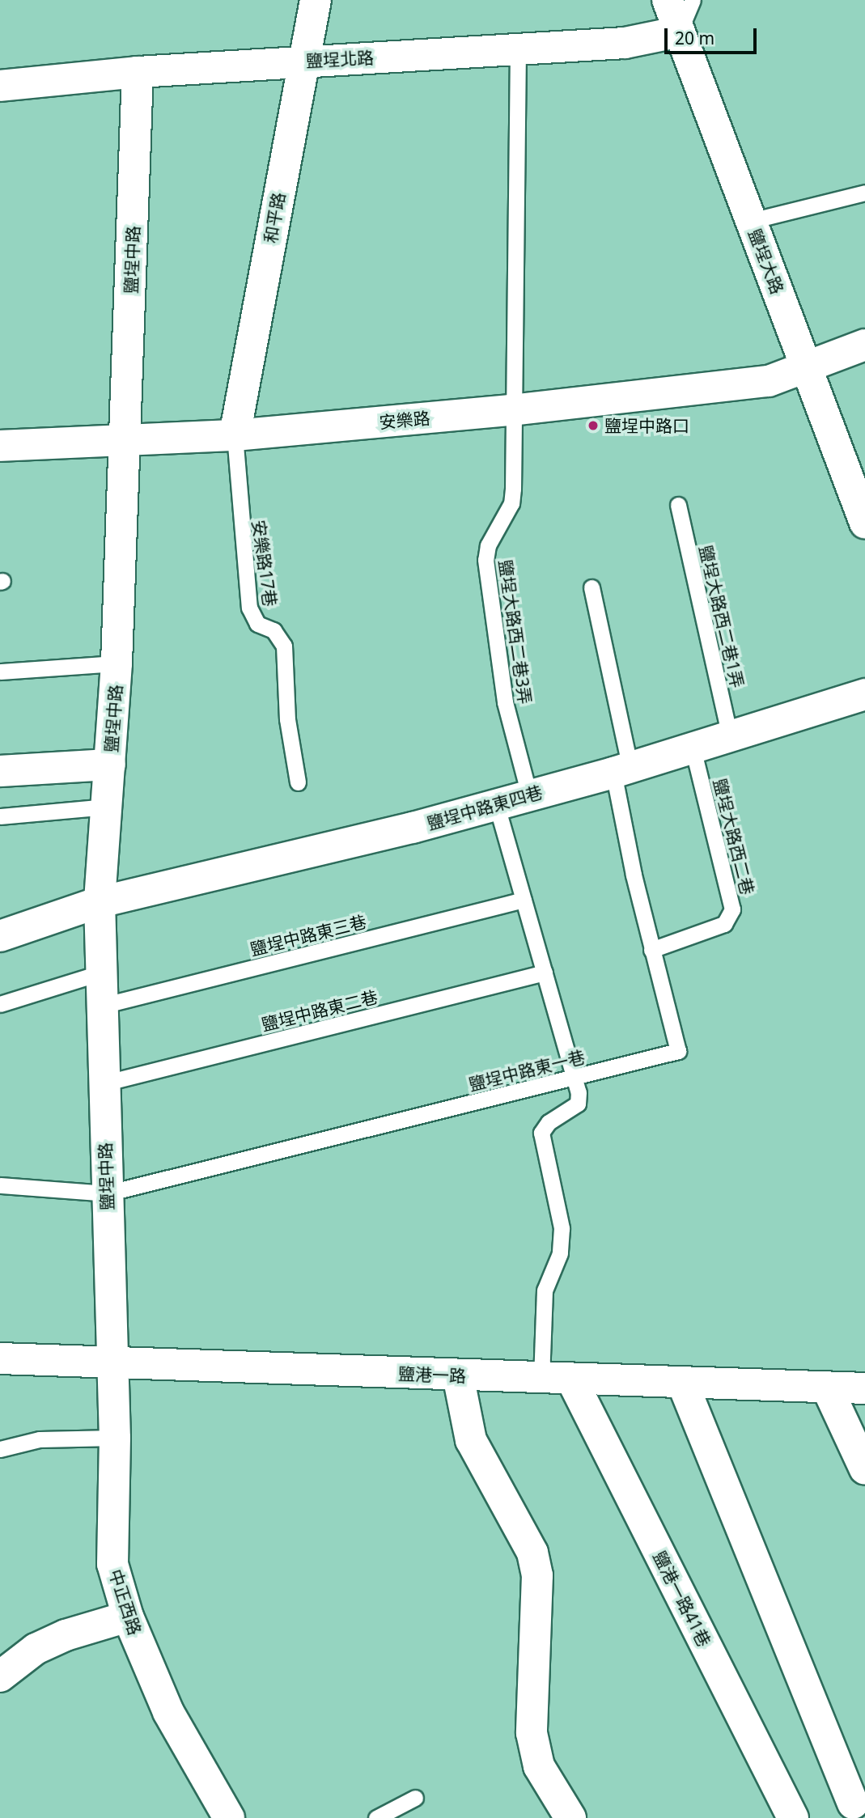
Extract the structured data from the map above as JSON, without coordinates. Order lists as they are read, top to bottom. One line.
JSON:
{"streets":{"street":["鹽埕北路","和平路","鹽埕中路","鹽埕大路","安樂路","鹽埕中路東四巷","鹽港一路","鹽港一路41巷","中正西路"],"lane":["安樂路17巷","鹽埕大路西二巷1弄","鹽埕大路西二巷3弄","鹽埕大路西二巷","鹽埕中路東三巷","鹽埕中路東二巷","鹽埕中路東一巷"]},"crossings":[["鹽埕北路","和平路"],["鹽埕北路","鹽埕中路"],["鹽埕北路","鹽埕大路"],["鹽埕北路","鹽埕大路西二巷3弄"],["和平路","安樂路"],["和平路","安樂路17巷"],["鹽埕中路","安樂路"],["鹽埕中路","鹽埕中路東四巷"],["鹽埕中路","鹽埕中路東三巷"],["鹽埕中路","鹽埕中路東二巷"],["鹽埕中路","鹽埕中路東一巷"],["鹽埕中路","鹽港一路"],["鹽埕中路","中正西路"],["鹽埕大路","安樂路"],["安樂路","安樂路17巷"],["安樂路","鹽埕大路西二巷3弄"],["鹽埕大路西二巷1弄","鹽埕中路東四巷"],["鹽埕大路西二巷3弄","鹽埕中路東四巷"],["鹽埕中路東四巷","鹽埕大路西二巷"],["鹽埕中路東四巷","鹽埕中路東一巷"],["鹽埕大路西二巷","鹽埕中路東一巷"],["鹽港一路","鹽港一路41巷"],["鹽港一路","中正西路"]],"places":["鹽埕中路口"],"scale_bar":"20 m"}
